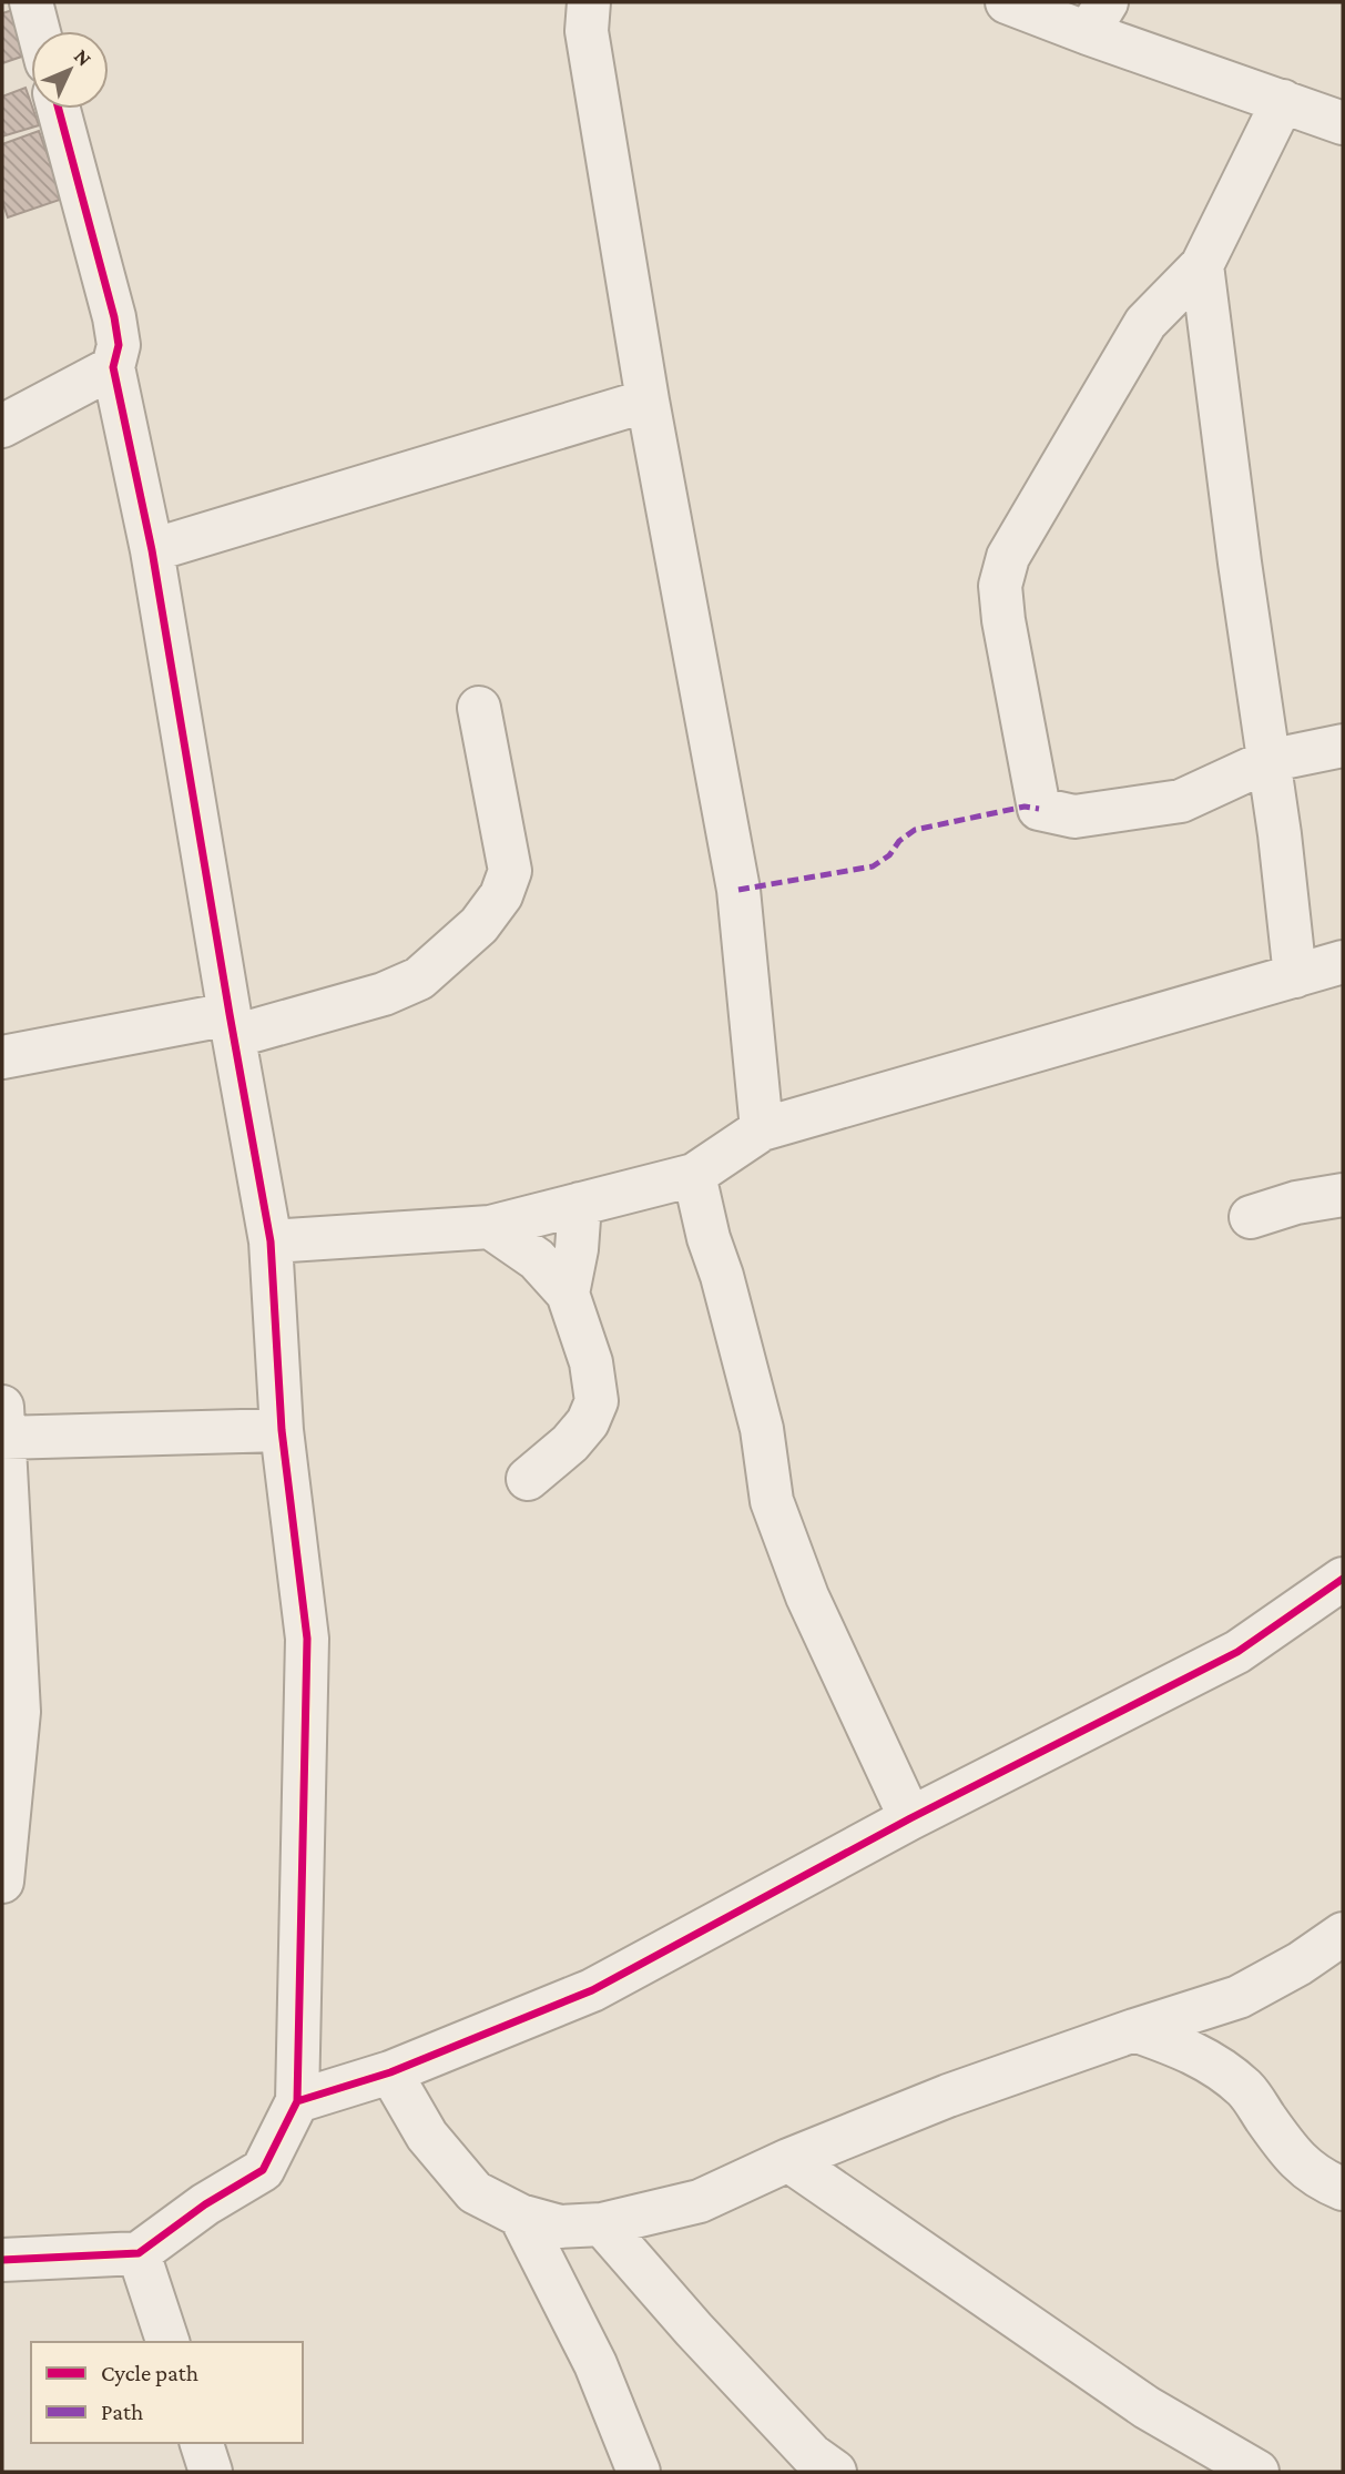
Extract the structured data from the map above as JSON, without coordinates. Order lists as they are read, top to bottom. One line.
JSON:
{"legend":["Cycle path","Path"],"north":"top right"}
